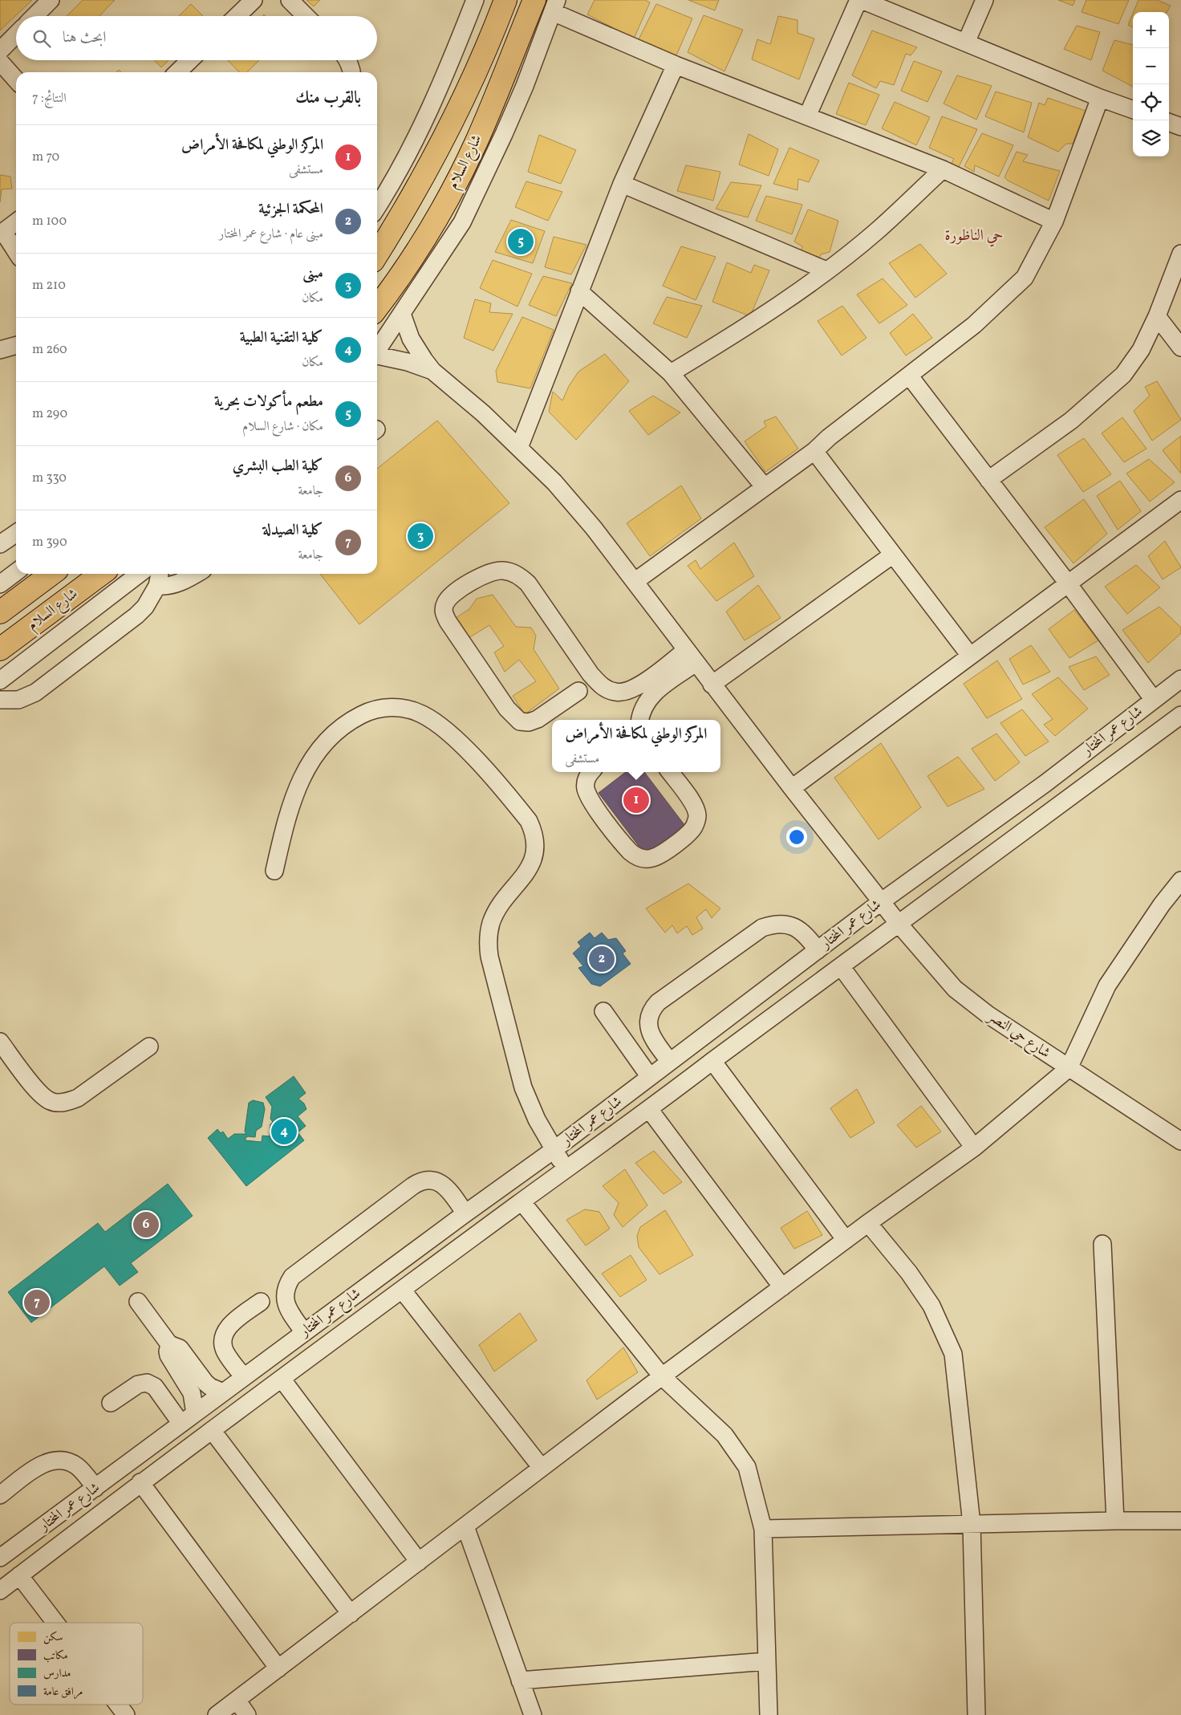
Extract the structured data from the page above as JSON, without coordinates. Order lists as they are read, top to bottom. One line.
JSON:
{"streets":{"highway":["شارع السلام"],"street":["شارع عمر المختار","شارع حي النصر"]},"crossings":[["شارع عمر المختار","شارع حي النصر"]],"districts":["حي الناظورة"],"legend":["سكن","مكاتب","مدارس","مرافق عامة"],"page":{"map_buttons":["+","−"],"search":"ابحث هنا","heading":["بالقرب منك","النتائج: 7"],"list":[{"mark":"1","name":"المركز الوطني لمكافحة الأمراض","note":"مستشفى","value":"70 m"},{"mark":"2","name":"المحكمة الجزئية","note":"مبنى عام · شارع عمر المختار","value":"100 m"},{"mark":"3","name":"مبنى","note":"مكان","value":"210 m"},{"mark":"4","name":"كلية التقنية الطبية","note":"مكان","value":"260 m"},{"mark":"5","name":"مطعم مأكولات بحرية","note":"مكان · شارع السلام","value":"290 m"},{"mark":"6","name":"كلية الطب البشري","note":"جامعة","value":"330 m"},{"mark":"7","name":"كلية الصيدلة","note":"جامعة","value":"390 m"}],"pins":["5","3","1","2","4","6","7"],"popup":["المركز الوطني لمكافحة الأمراض","مستشفى"]}}
